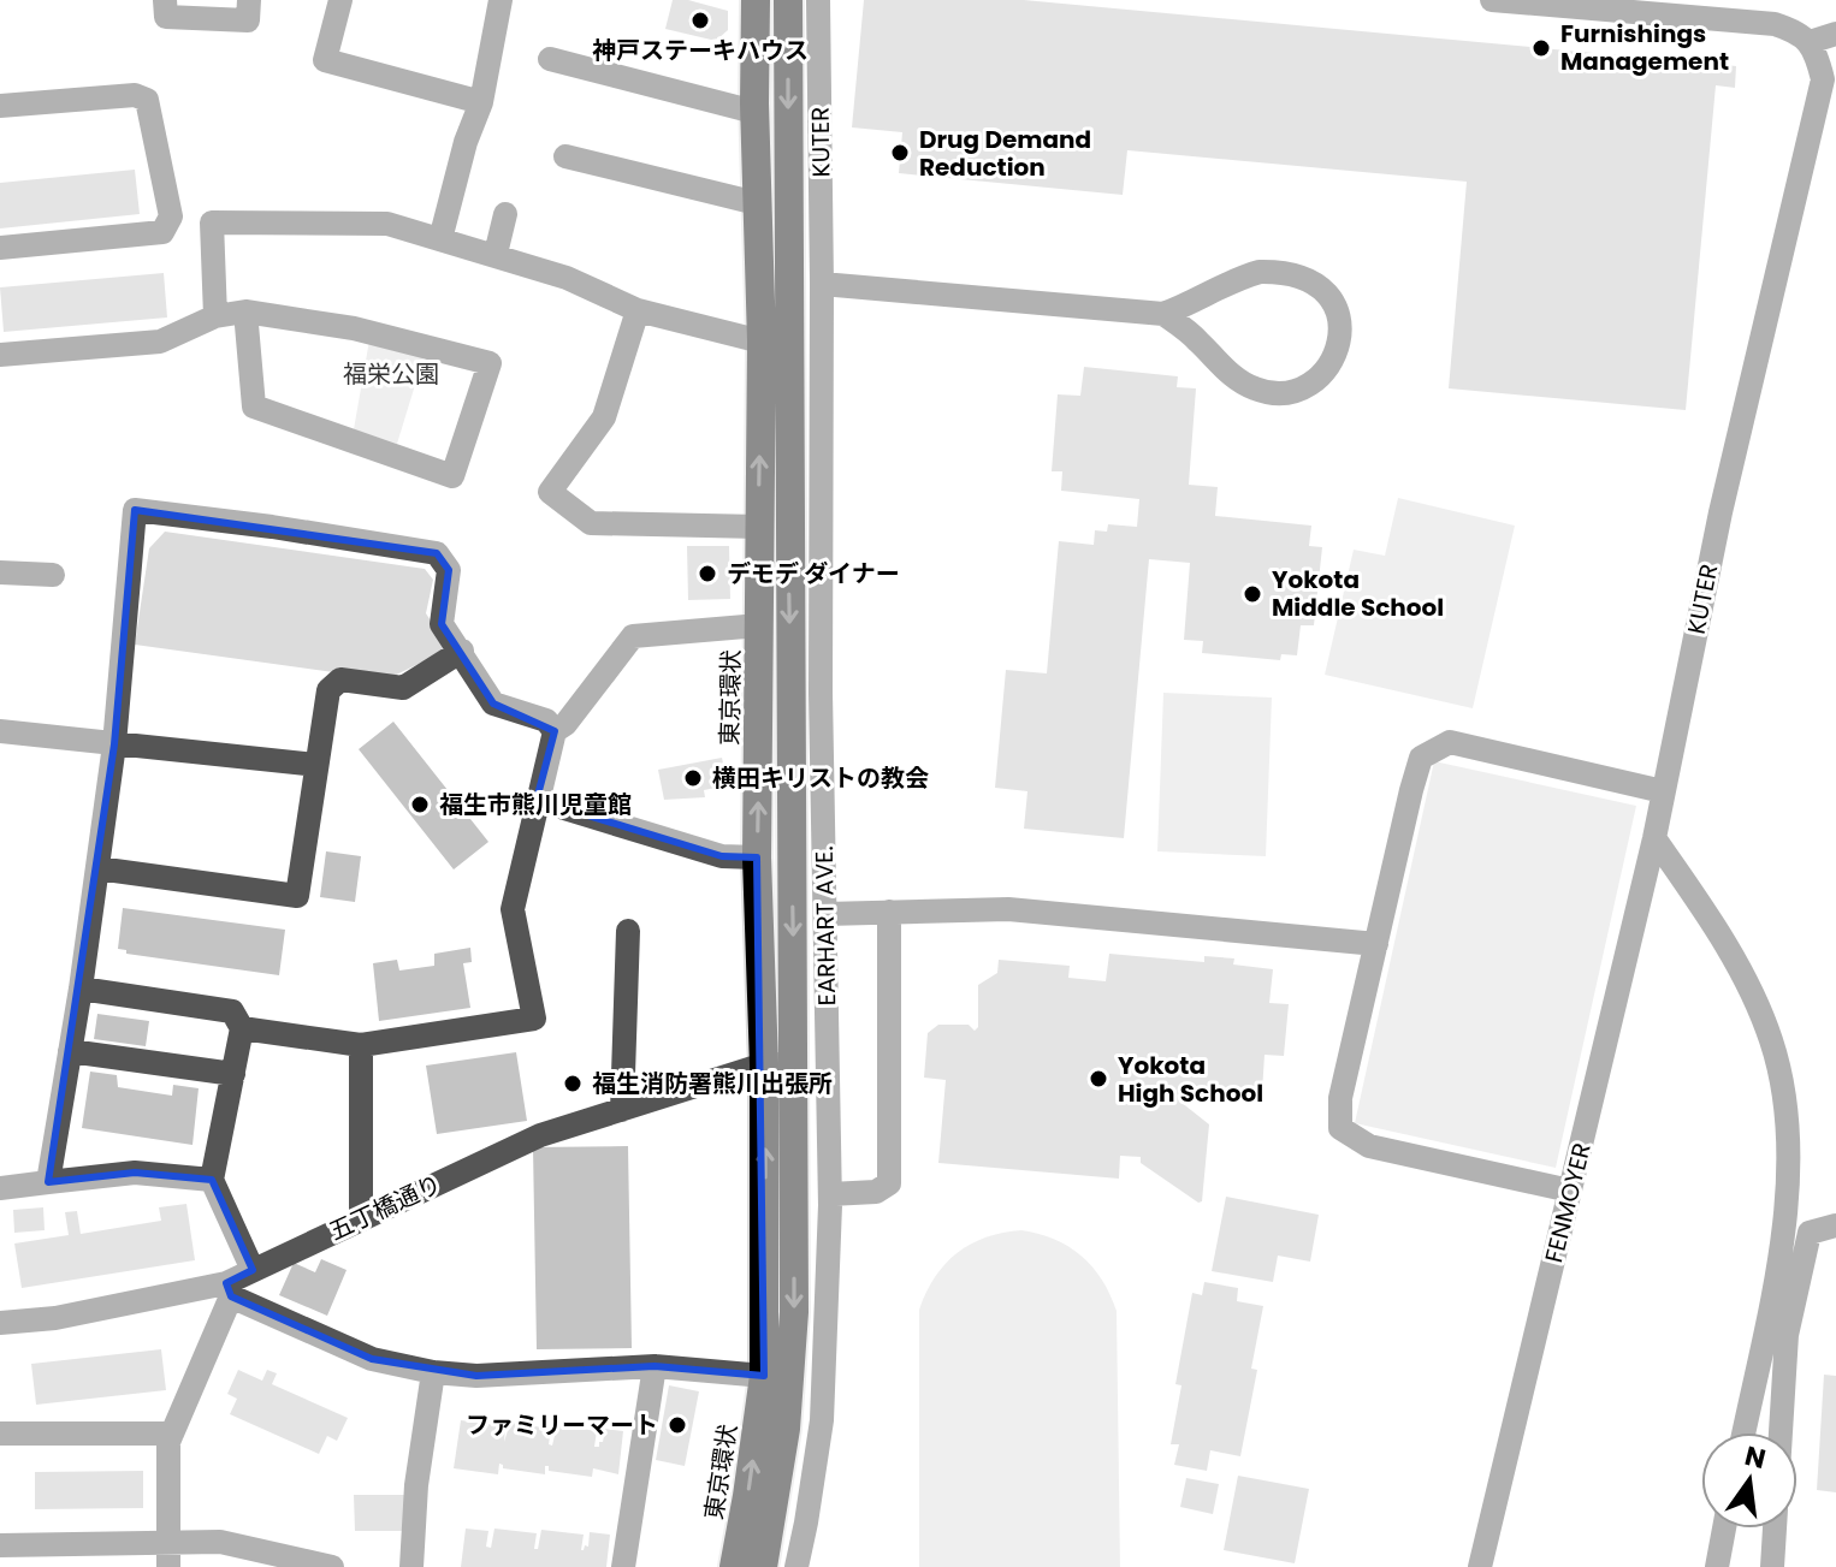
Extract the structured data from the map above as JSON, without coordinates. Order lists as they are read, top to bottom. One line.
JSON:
{"streets":{"highway":["東京環状"],"street":["KUTER","EARHART AVE.","FENMOYER","五丁橋通り"]},"crossings":[["KUTER","EARHART AVE."],["KUTER","FENMOYER"],["東京環状","五丁橋通り"]],"parks":["福栄公園"],"places":["神戸ステーキハウス","Furnishings Management","Drug Demand Reduction","デモデ ダイナー","Yokota Middle School","横田キリストの教会","福生市熊川児童館","Yokota High School","福生消防署熊川出張所","ファミリーマート"],"north":"top"}
